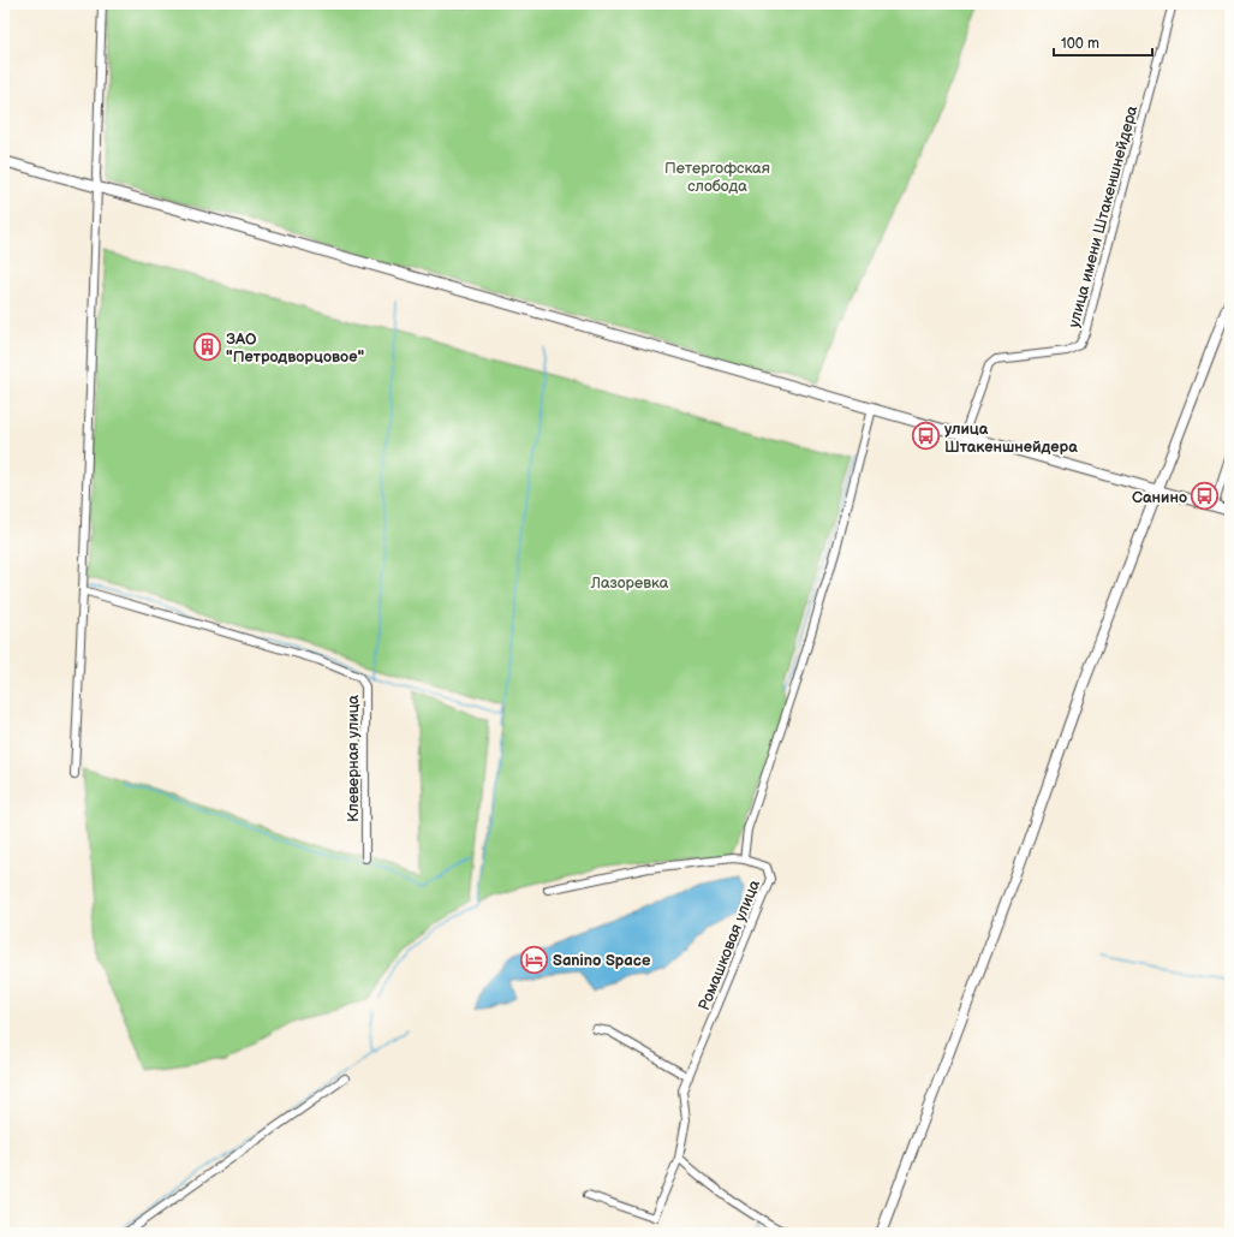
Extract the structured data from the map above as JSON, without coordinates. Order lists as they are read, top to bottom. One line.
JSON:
{"streets":{"street":["улица имени Штакеншнейдера","Клеверная улица","Ромашковая улица"]},"parks":["Петергофская слобода","Лазоревка"],"places":{"building":["ЗАО \"Петродворцовое\""],"bus stop":["улица Штакеншнейдера","Санино"],"hotel":["Sanino Space"]},"scale_bar":"100 m"}
